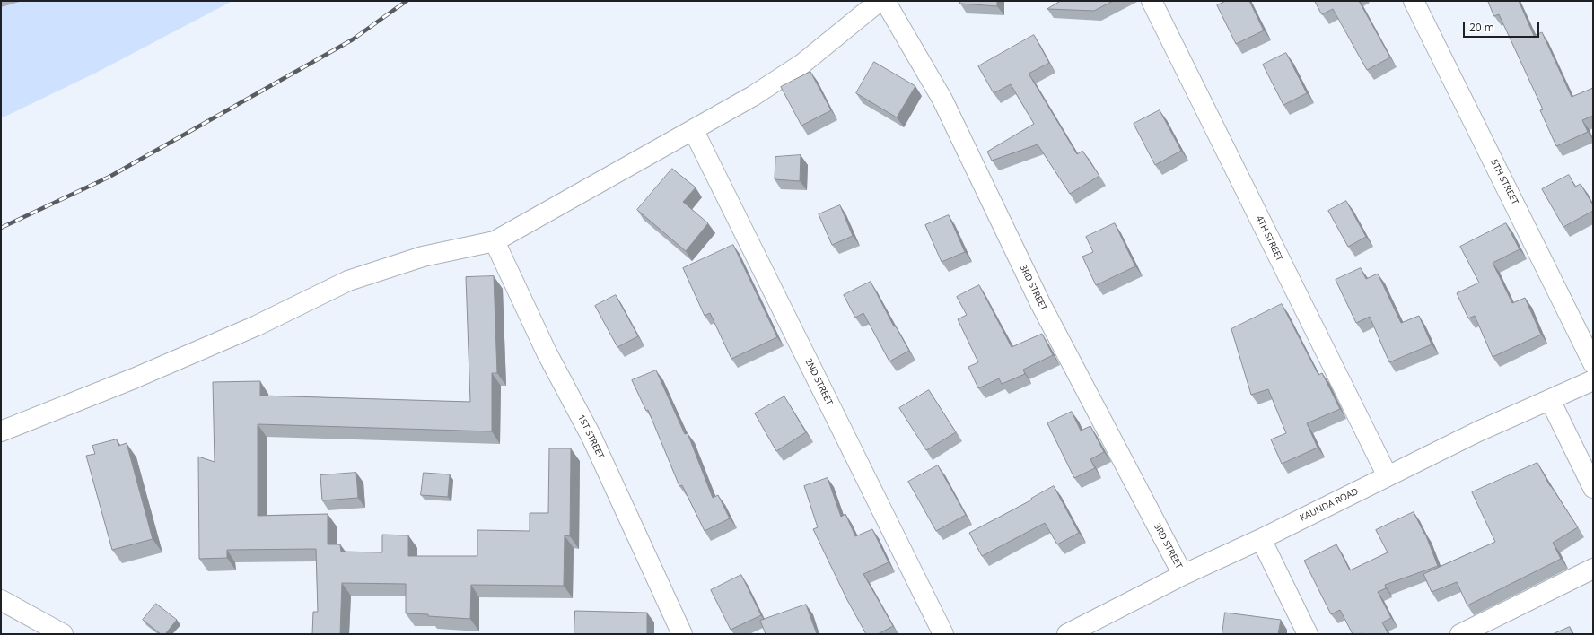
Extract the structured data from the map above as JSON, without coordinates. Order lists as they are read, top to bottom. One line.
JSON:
{"streets":{"street":["5TH STREET","4TH STREET","3RD STREET","2ND STREET","1ST STREET","KAUNDA ROAD"]},"crossings":[["4TH STREET","KAUNDA ROAD"],["3RD STREET","KAUNDA ROAD"]],"scale_bar":"20 m"}
